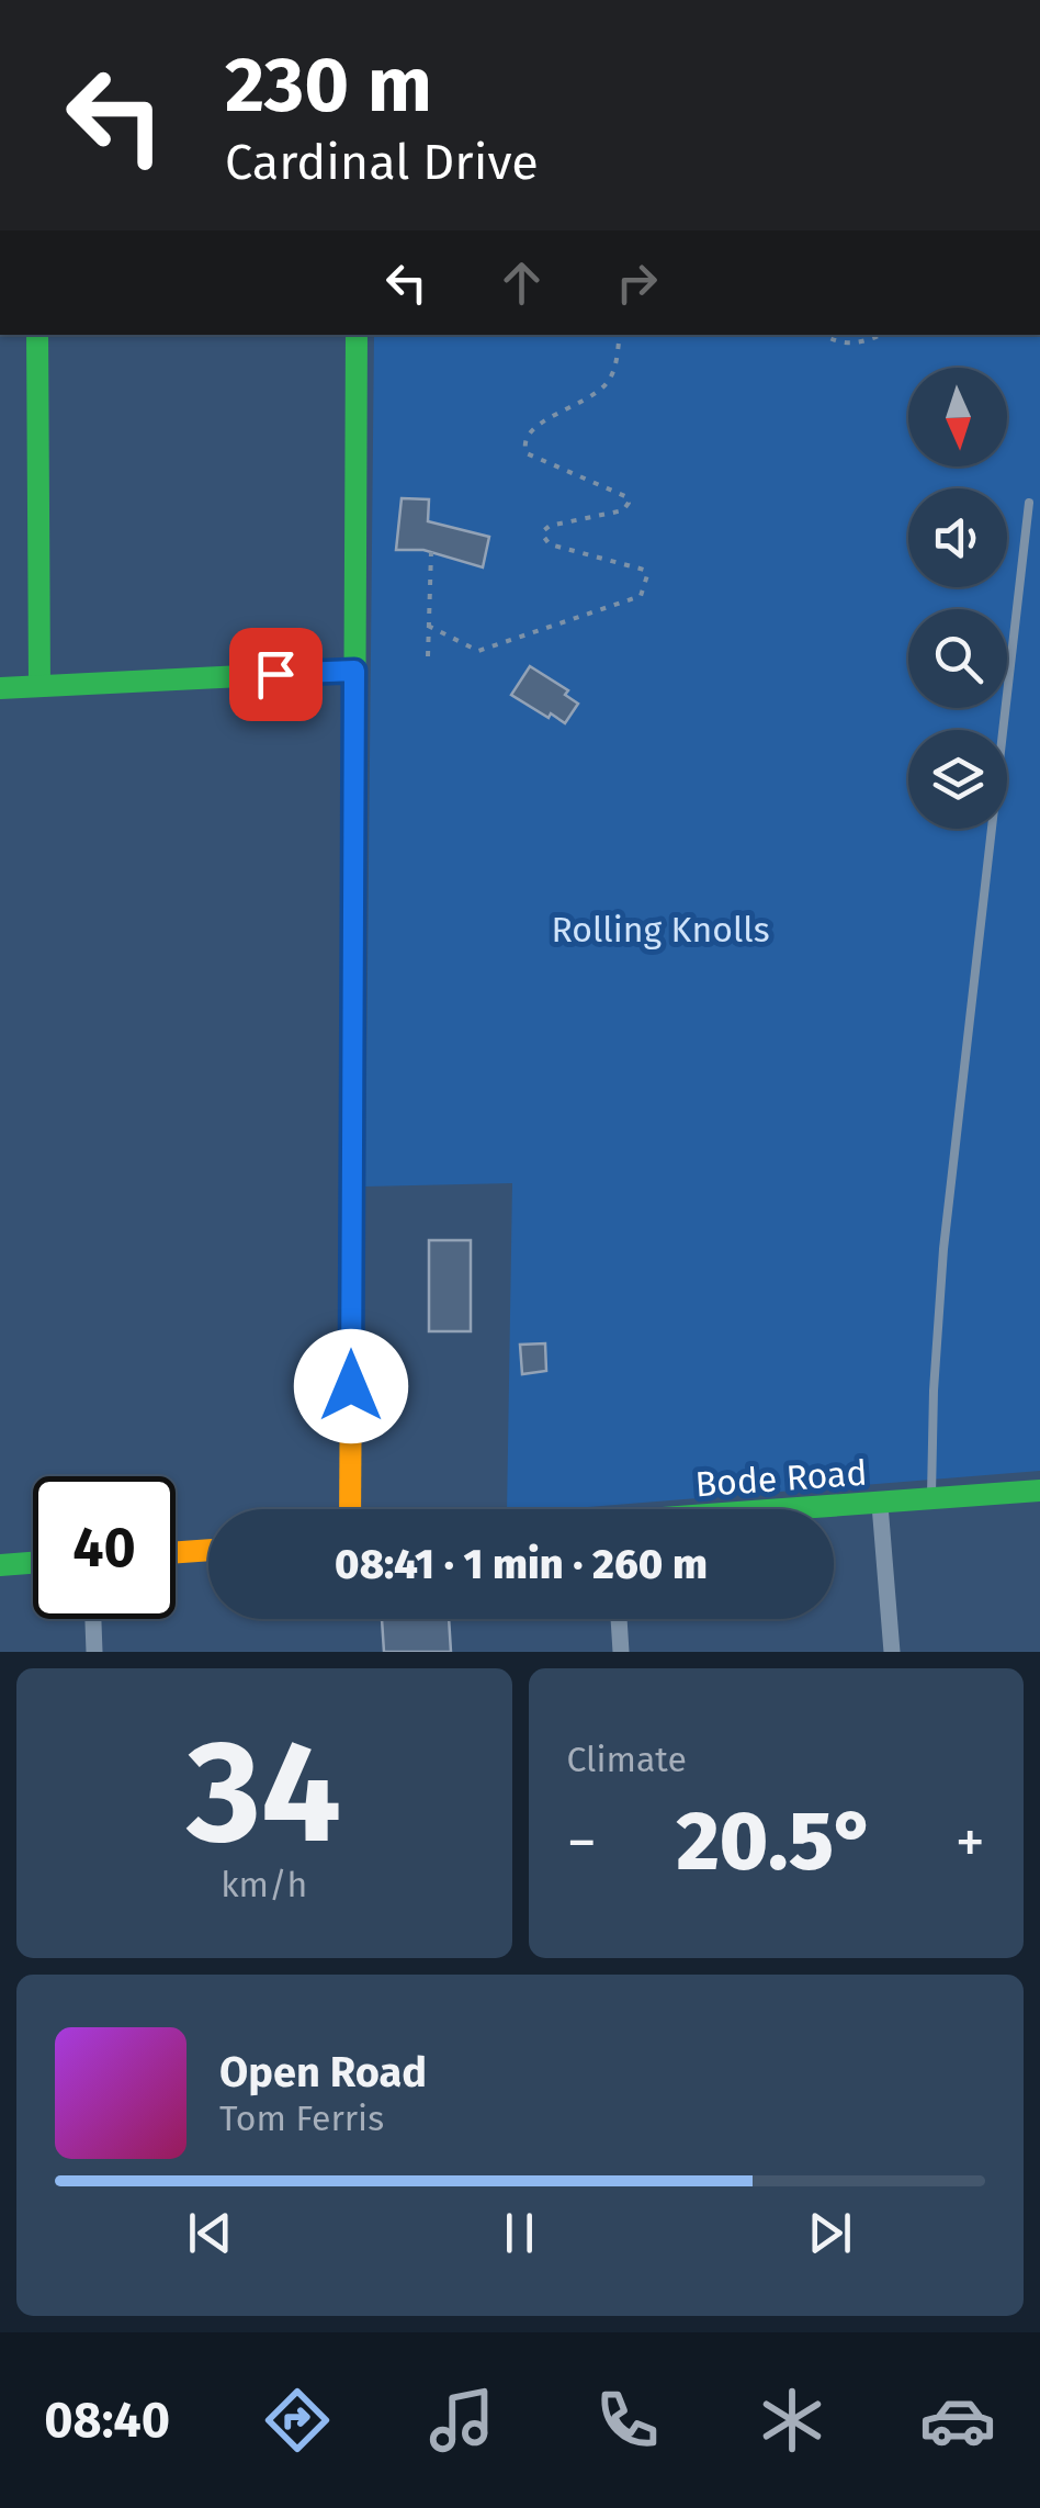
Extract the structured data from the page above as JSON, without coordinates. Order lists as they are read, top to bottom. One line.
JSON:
{"streets":{"street":["Bode Road"]},"parks":["Rolling Knolls"],"north":"bottom","page":{"turn":["230 m","Cardinal Drive"],"limit":"40","trip":"08:41 · 1 min · 260 m","tile":[["34","km/h"],"Climate"],"heat":["−","20.5°","+"],"song":["Open Road","Tom Ferris"],"tabs":"08:40"}}
